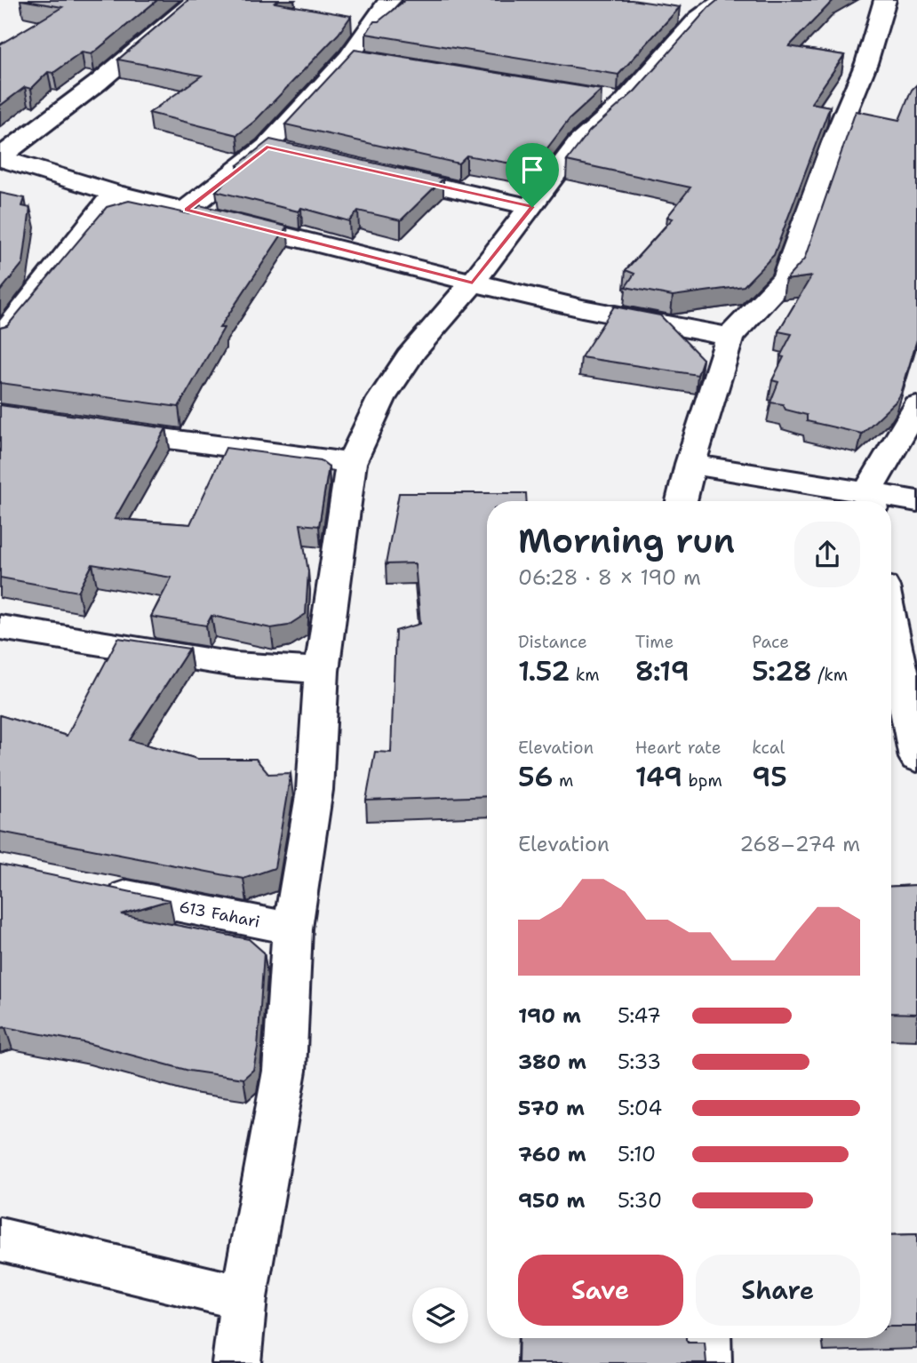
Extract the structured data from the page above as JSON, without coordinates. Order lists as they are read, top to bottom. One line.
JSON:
{"streets":{"street":["613 Fahari"]},"page":{"heading":["Morning run","06:28 · 8 × 190 m"],"stats":[["Distance","1.52 km"],["Time","8:19"],["Pace","5:28 /km"],["Elevation","56 m"],["Heart rate","149 bpm"],["kcal","95"]],"chart":["Elevation","268–274 m"],"list":[{"name":"190 m","note":"5:47"},{"name":"380 m","note":"5:33"},{"name":"570 m","note":"5:04"},{"name":"760 m","note":"5:10"},{"name":"950 m","note":"5:30"}],"buttons":["Save","Share"]}}
